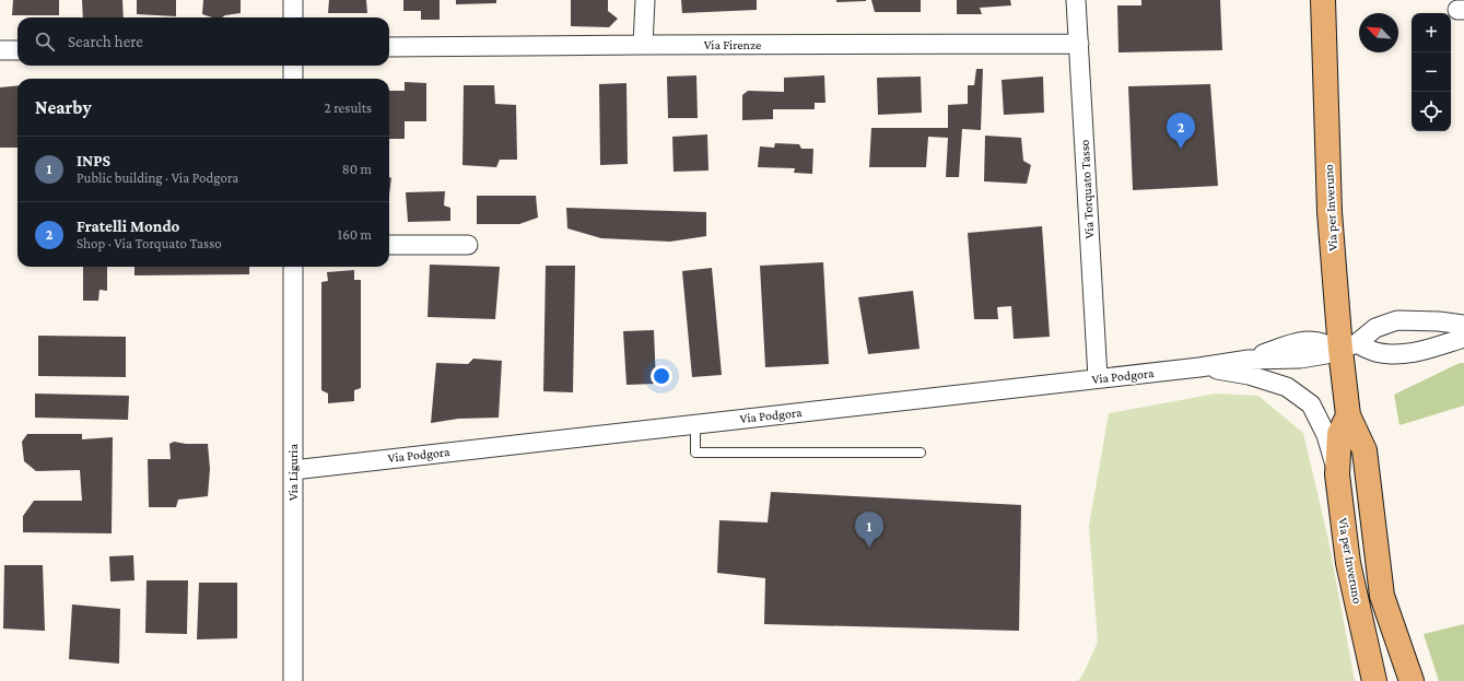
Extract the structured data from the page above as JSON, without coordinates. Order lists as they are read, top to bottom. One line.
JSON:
{"streets":{"main road":["Via per Inveruno"],"street":["Via Firenze","Via Torquato Tasso","Via Podgora","Via Liguria"]},"crossings":[["Via Firenze","Via Torquato Tasso"],["Via Torquato Tasso","Via Podgora"],["Via per Inveruno","Via Podgora"],["Via Podgora","Via Liguria"]],"north":"top left","page":{"map_buttons":["+","−"],"search":"Search here","heading":["Nearby","2 results"],"pins":["2","1"],"list":[{"mark":"1","name":"INPS","note":"Public building · Via Podgora","value":"80 m"},{"mark":"2","name":"Fratelli Mondo","note":"Shop · Via Torquato Tasso","value":"160 m"}]}}
